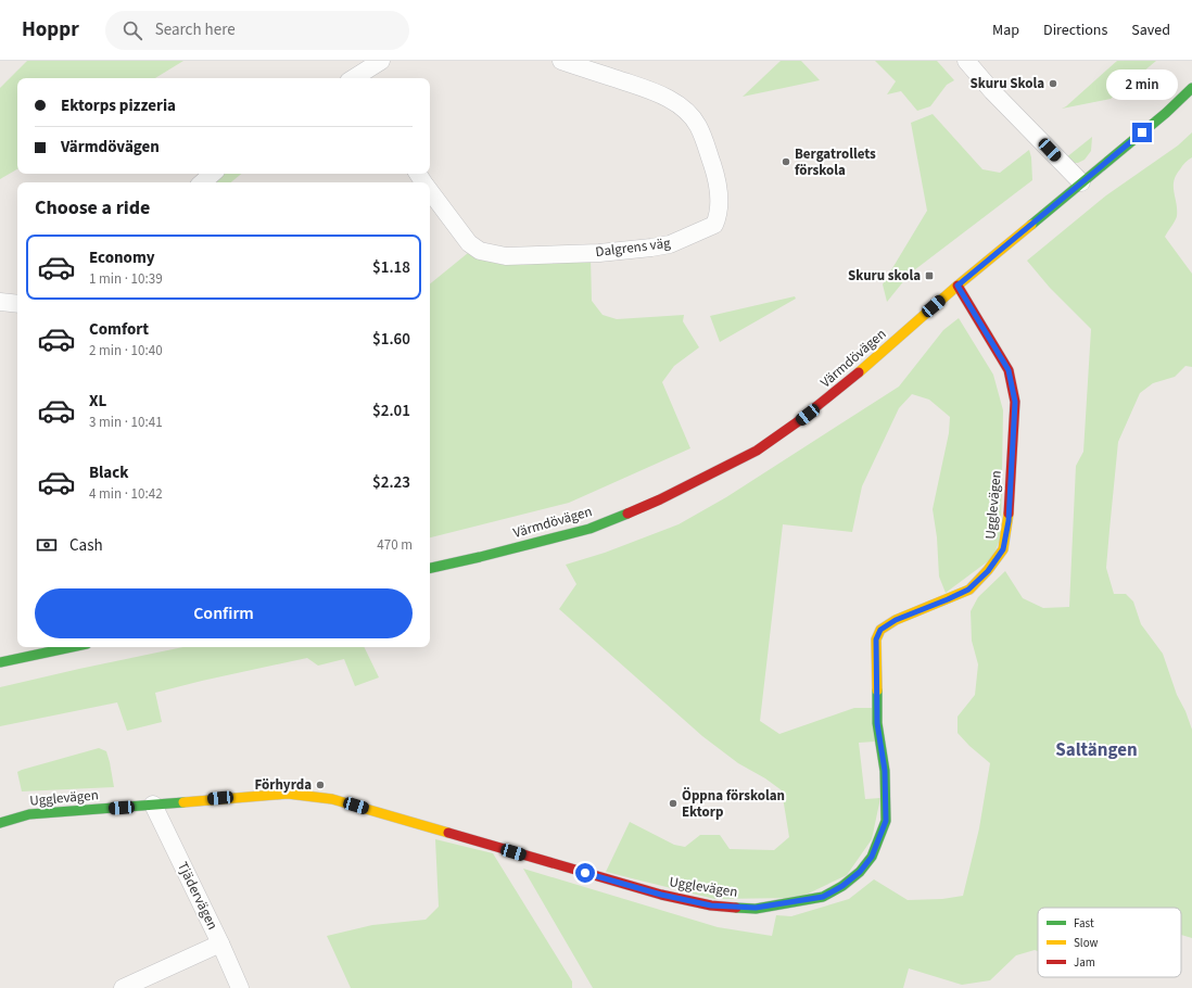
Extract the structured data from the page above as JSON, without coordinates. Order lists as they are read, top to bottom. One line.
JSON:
{"streets":{"street":["Dalgrens väg","Värmdövägen","Ugglevägen","Tjädervägen"]},"crossings":[["Värmdövägen","Ugglevägen"],["Ugglevägen","Tjädervägen"]],"districts":["Saltängen"],"places":{"other":["Skuru Skola","Bergatrollets förskola","Förhyrda","Öppna förskolan Ektorp"],"transit":["Skuru skola"]},"legend":["Fast","Slow","Jam"],"page":{"header":"Hoppr","search":"Search here","nav":["Map","Directions","Saved"],"bubble":"2 min","banner":["Ektorps pizzeria","Värmdövägen"],"heading":"Choose a ride","list":[{"name":"Economy","note":"1 min · 10:39","value":"$1.18"},{"name":"Comfort","note":"2 min · 10:40","value":"$1.60"},{"name":"XL","note":"3 min · 10:41","value":"$2.01"},{"name":"Black","note":"4 min · 10:42","value":"$2.23"}],"pay":["Cash","470 m"],"buttons":"Confirm"}}
